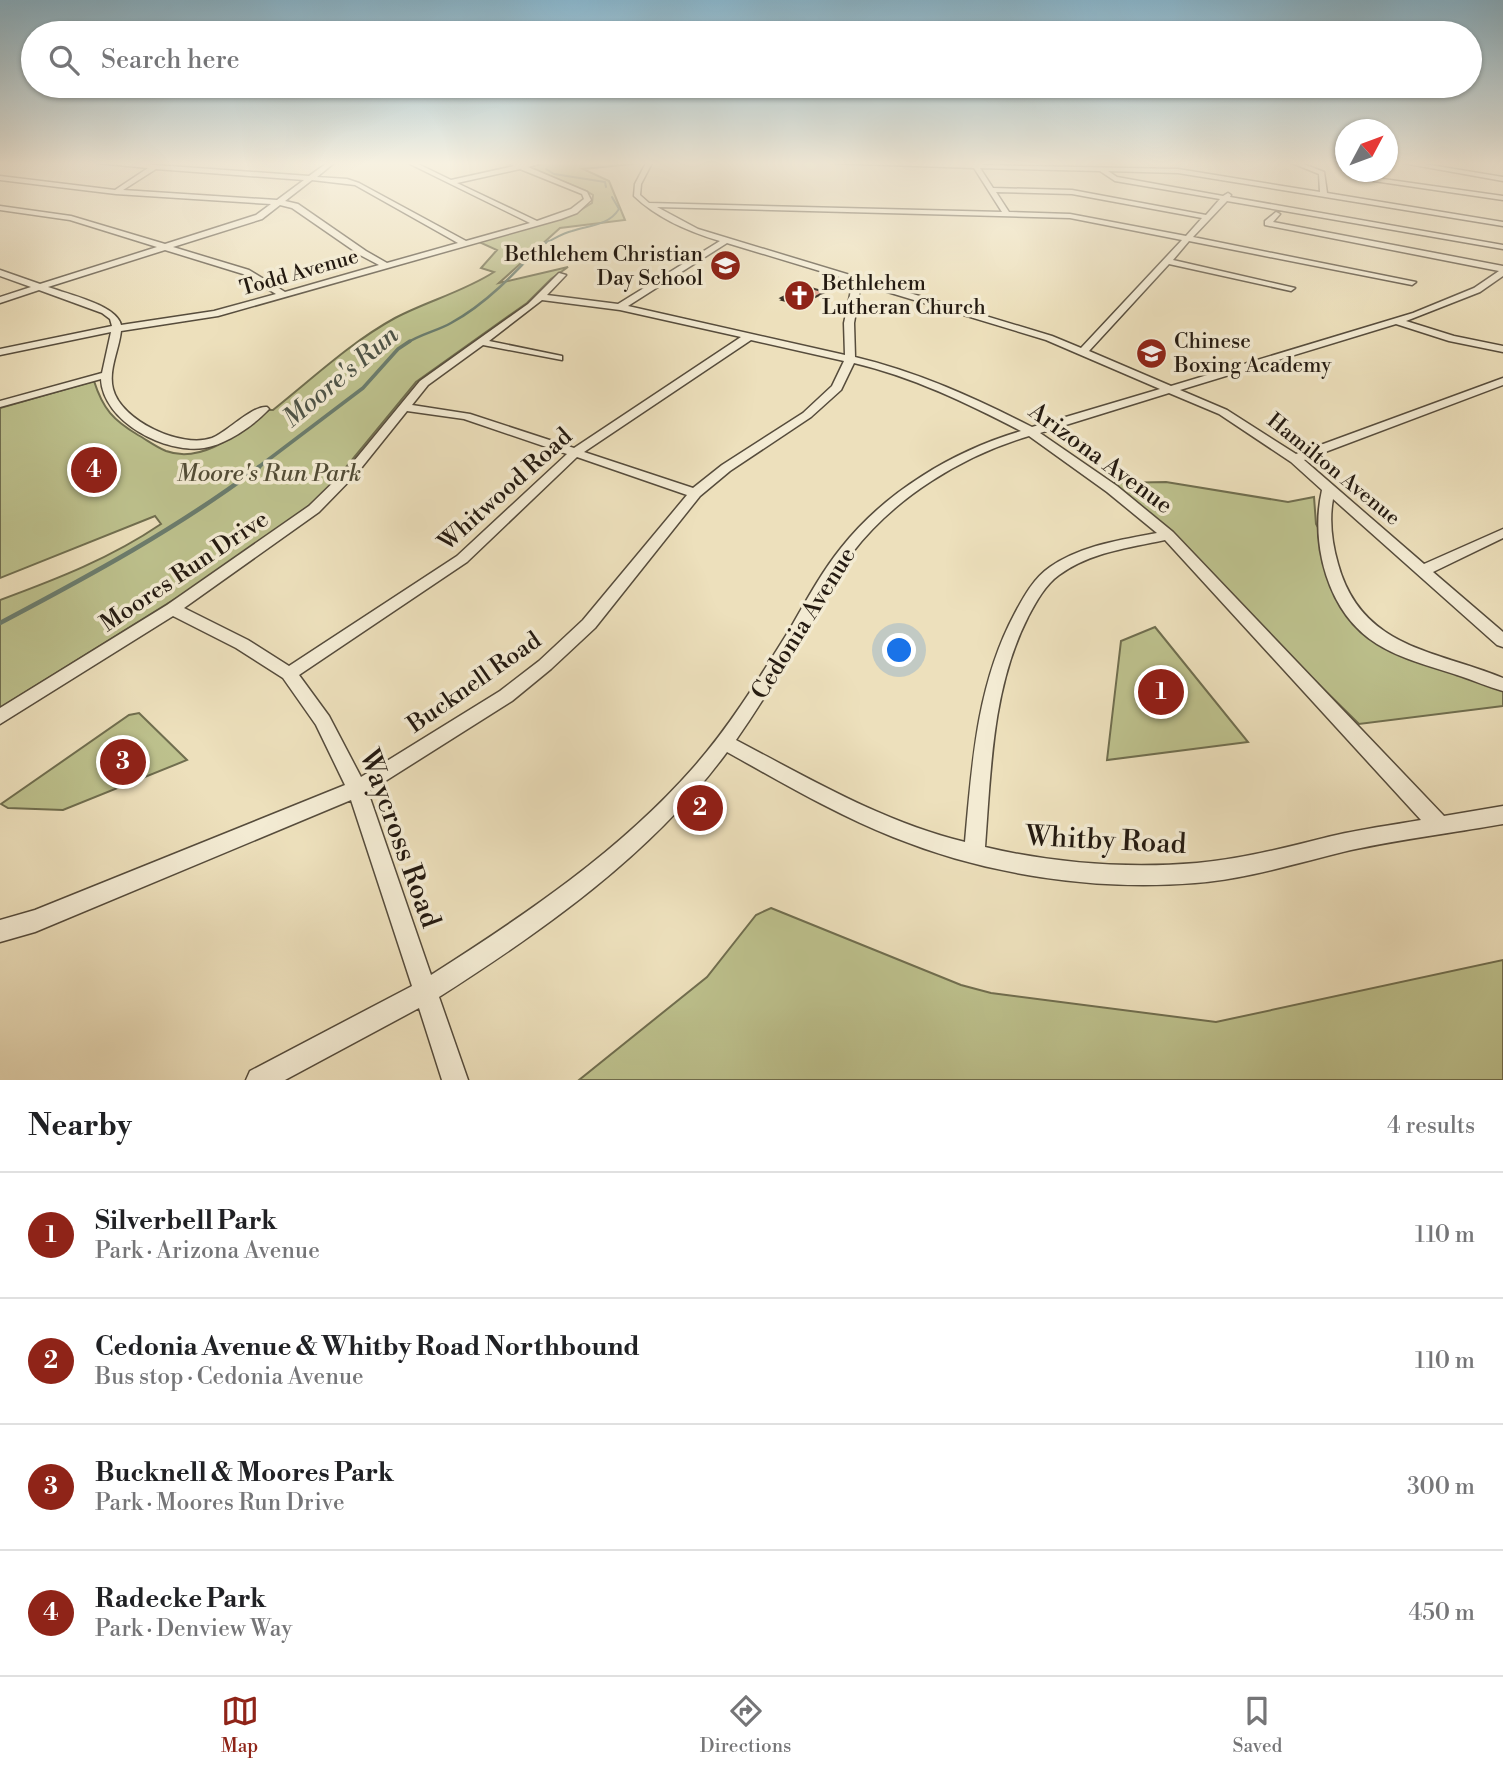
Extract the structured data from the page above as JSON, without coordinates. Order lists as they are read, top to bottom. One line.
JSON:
{"streets":{"street":["Todd Avenue","Arizona Avenue","Hamilton Avenue","Whitwood Road","Moores Run Drive","Cedonia Avenue","Bucknell Road","Waycross Road","Whitby Road"]},"crossings":[["Arizona Avenue","Whitwood Road"],["Arizona Avenue","Moores Run Drive"],["Arizona Avenue","Cedonia Avenue"],["Arizona Avenue","Bucknell Road"],["Arizona Avenue","Whitby Road"],["Hamilton Avenue","Cedonia Avenue"],["Hamilton Avenue","Bucknell Road"],["Whitwood Road","Waycross Road"],["Moores Run Drive","Waycross Road"],["Cedonia Avenue","Waycross Road"],["Cedonia Avenue","Whitby Road"],["Bucknell Road","Waycross Road"]],"water":["Moore's Run"],"parks":["Moore's Run Park"],"places":{"school or university":["Bethlehem Christian Day School","Chinese Boxing Academy"],"church":["Bethlehem Lutheran Church"]},"north":"top right","page":{"search":"Search here","pins":["4","1","3","2"],"heading":["Nearby","4 results"],"list":[{"mark":"1","name":"Silverbell Park","note":"Park · Arizona Avenue","value":"110 m"},{"mark":"2","name":"Cedonia Avenue & Whitby Road Northbound","note":"Bus stop · Cedonia Avenue","value":"110 m"},{"mark":"3","name":"Bucknell & Moores Park","note":"Park · Moores Run Drive","value":"300 m"},{"mark":"4","name":"Radecke Park","note":"Park · Denview Way","value":"450 m"}],"nav":["Map","Directions","Saved"]}}
